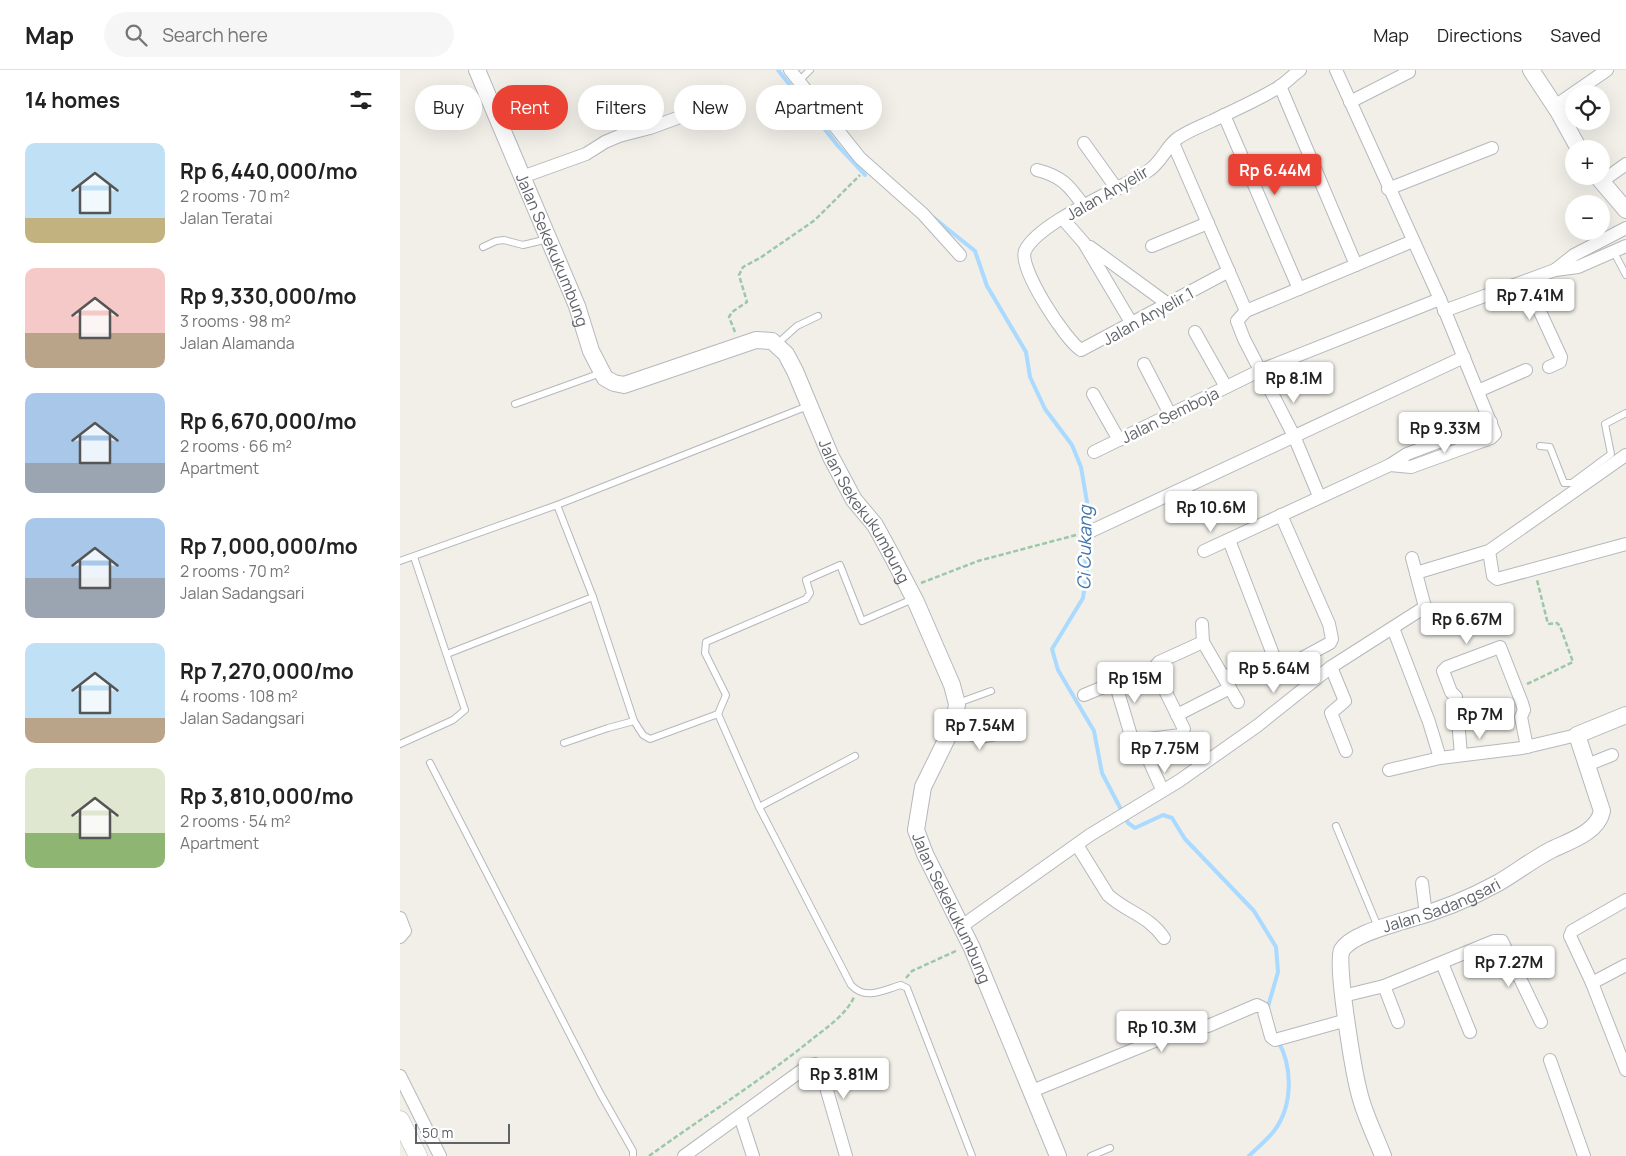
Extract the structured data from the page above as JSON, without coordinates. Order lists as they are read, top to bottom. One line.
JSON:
{"streets":{"street":["Jalan Anyelir","Jalan Sekekukumbung","Jalan Anyelir 1","Jalan Semboja","Jalan Sadangsari"]},"crossings":[["Jalan Anyelir","Jalan Anyelir 1"]],"water":["Ci Cukang"],"scale_bar":"50 m","page":{"header":"Map","search":"Search here","nav":["Map","Directions","Saved"],"heading":"14 homes","map_buttons":["+","−"],"chip":["Buy","Rent","Filters","New","Apartment"],"list":[{"name":"Rp 6,440,000/mo","note":"2 rooms · 70 m² · Jalan Teratai"},{"name":"Rp 9,330,000/mo","note":"3 rooms · 98 m² · Jalan Alamanda"},{"name":"Rp 6,670,000/mo","note":"2 rooms · 66 m² · Apartment"},{"name":"Rp 7,000,000/mo","note":"2 rooms · 70 m² · Jalan Sadangsari"},{"name":"Rp 7,270,000/mo","note":"4 rooms · 108 m² · Jalan Sadangsari"},{"name":"Rp 3,810,000/mo","note":"2 rooms · 54 m² · Apartment"}],"price":["Rp 6.44M","Rp 7.41M","Rp 8.1M","Rp 9.33M","Rp 10.6M","Rp 6.67M","Rp 5.64M","Rp 15M","Rp 7M","Rp 7.54M","Rp 7.75M","Rp 7.27M","Rp 10.3M","Rp 3.81M"],"scale":"50 m"}}
